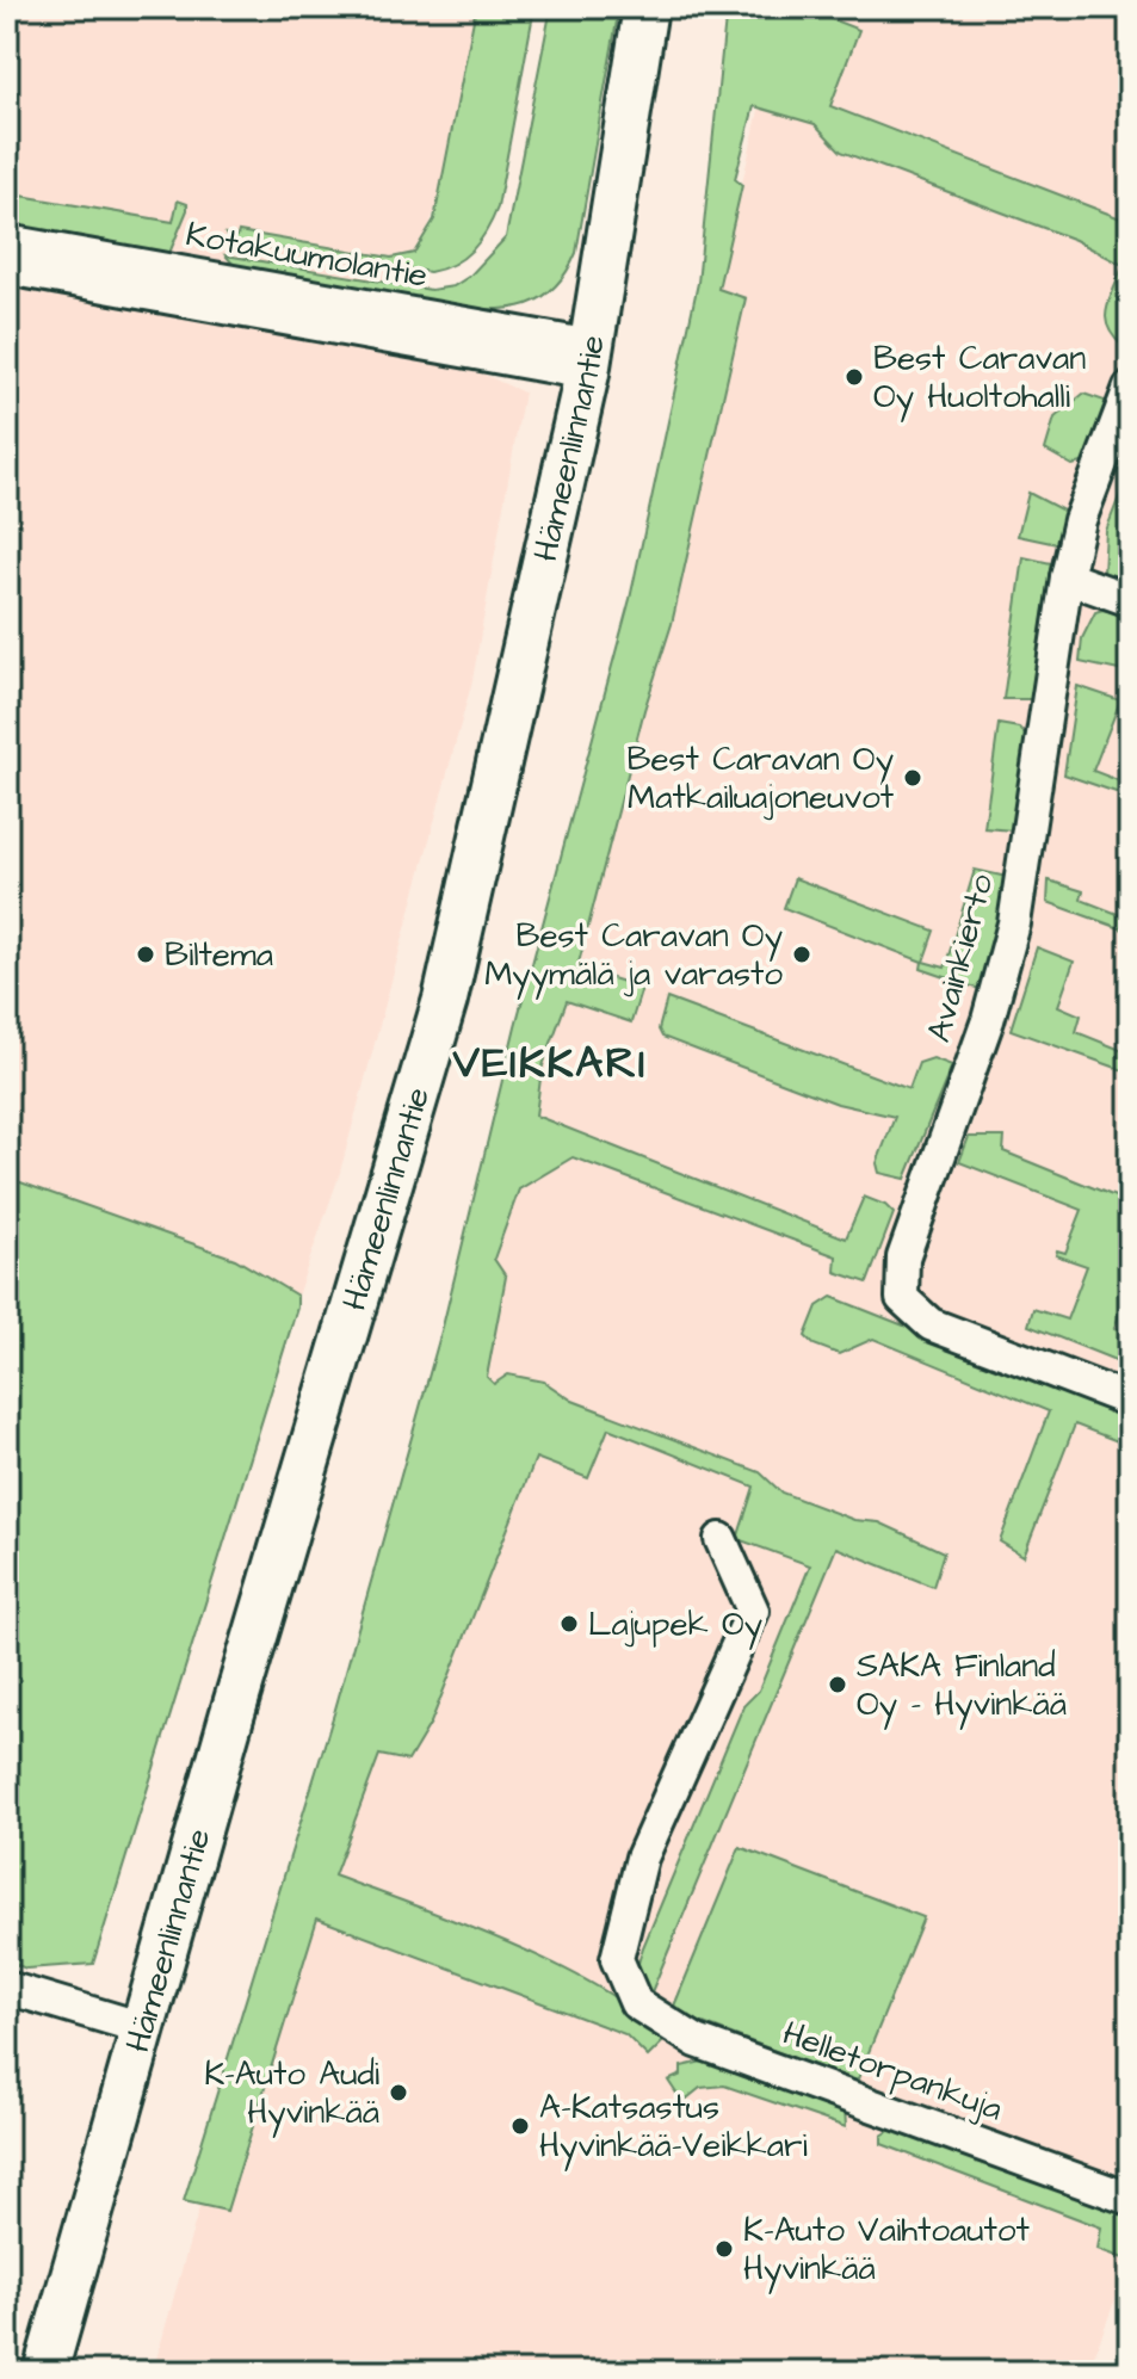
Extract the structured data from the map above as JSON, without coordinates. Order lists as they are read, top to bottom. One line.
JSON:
{"streets":{"main road":["Hämeenlinnantie"],"street":["Kotakuumolantie","Avainkierto","Helletorpankuja"]},"crossings":[["Kotakuumolantie","Hämeenlinnantie"]],"districts":["VEIKKARI"],"places":["Best Caravan Oy Huoltohalli","Best Caravan Oy Matkailuajoneuvot","Biltema","Best Caravan Oy Myymälä ja varasto","Lajupek Oy","SAKA Finland Oy - Hyvinkää","K-Auto Audi Hyvinkää","A-Katsastus Hyvinkää-Veikkari","K-Auto Vaihtoautot Hyvinkää"]}
